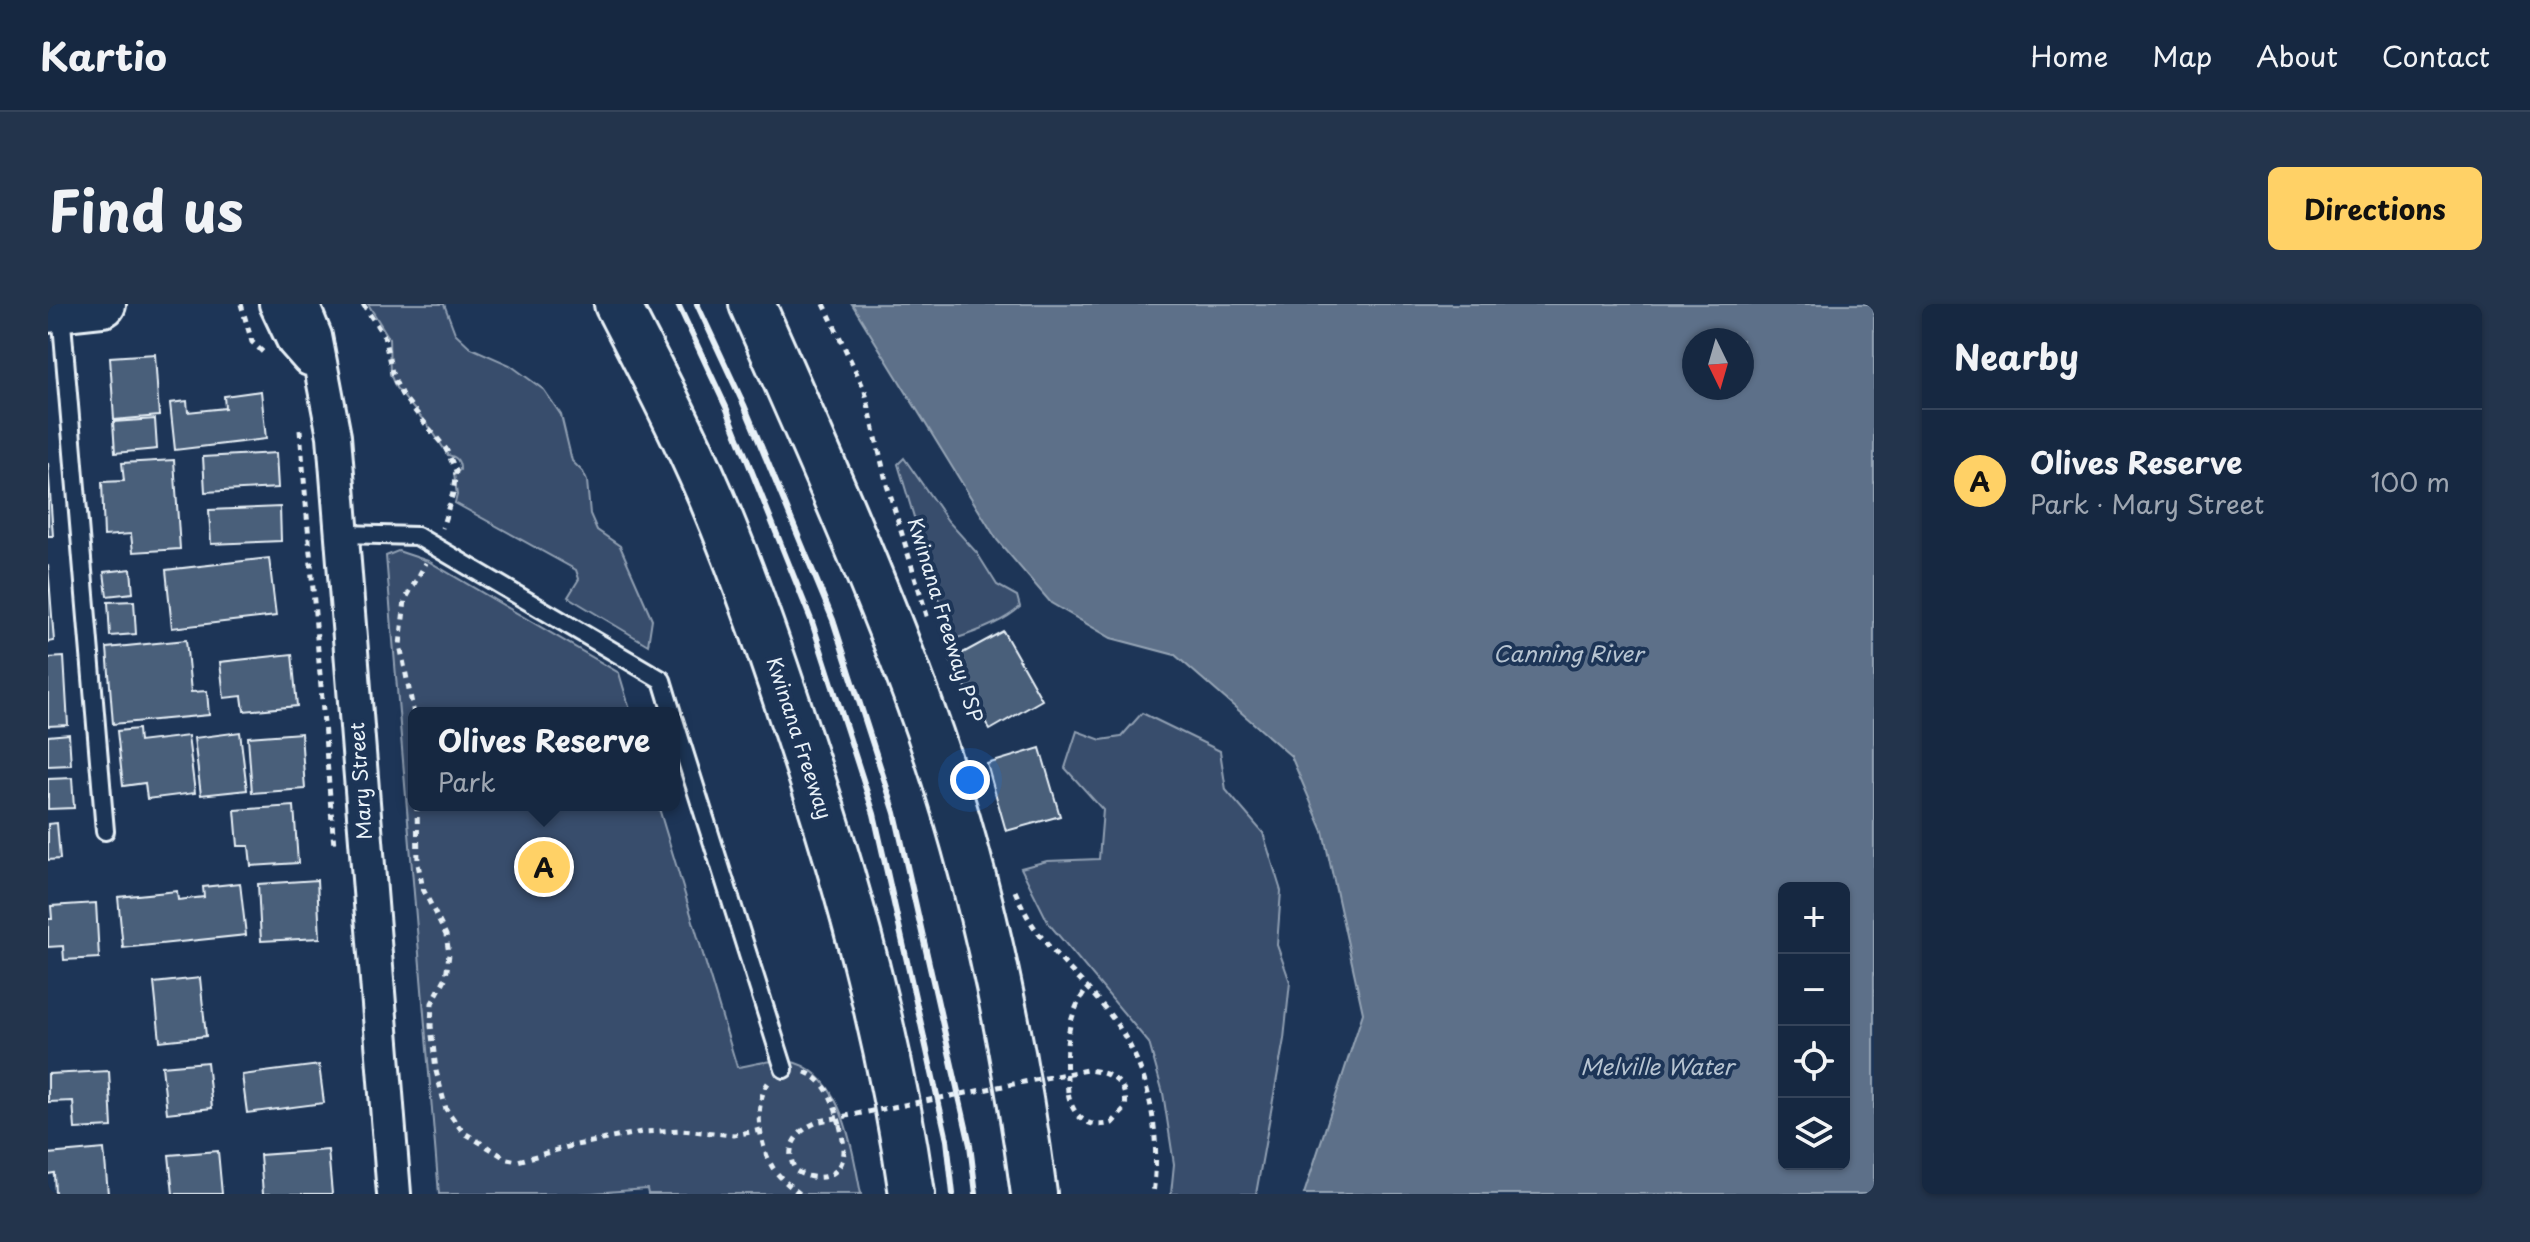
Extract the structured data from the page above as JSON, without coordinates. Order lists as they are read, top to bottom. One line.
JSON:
{"streets":{"highway":["Kwinana Freeway"],"street":["Mary Street"],"path":["Kwinana Freeway PSP"]},"water":["Canning River","Melville Water"],"north":"bottom","page":{"header":"Kartio","nav":["Home","Map","About","Contact"],"title":"Find us","buttons":"Directions","heading":"Nearby","list":[{"mark":"A","name":"Olives Reserve","note":"Park · Mary Street","value":"100 m"}],"popup":["Olives Reserve","Park"],"pins":"A","map_buttons":["+","−"]}}
